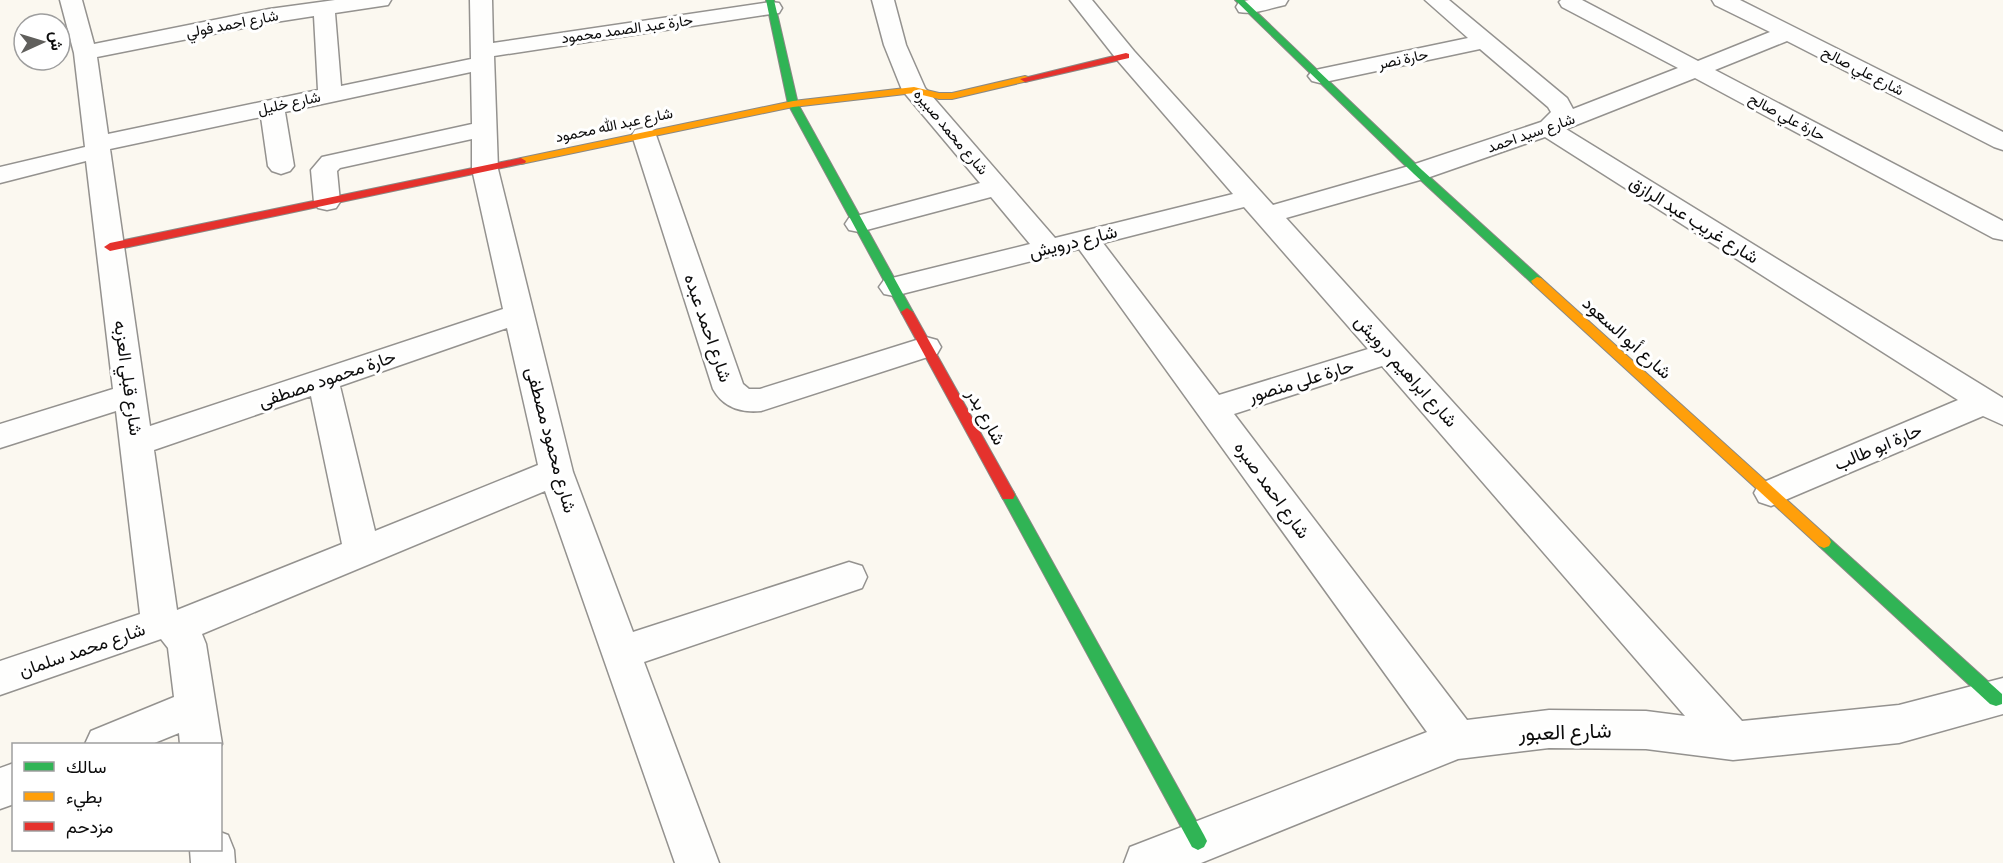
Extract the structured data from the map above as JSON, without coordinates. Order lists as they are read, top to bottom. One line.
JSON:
{"streets":{"street":["شارع احمد فولي","حارة عبد الصمد محمود","حارة نصر","شارع علي صالح","شارع خليل","حارة علي صالح","شارع عبد الله محمود","شارع محمد صبيره","شارع سيد احمد","شارع غريب عبد الرازق","شارع درويش","شارع احمد عبده","شارع أبو السعود","شارع ابراهيم درويش","شارع قبلي العزبه","حارة محمود مصطفى","حارة على منصور","شارع بدر","شارع محمود مصطفى","حارة ابو طالب","شارع احمد صبره","شارع محمد سلمان","شارع العبور"]},"crossings":[["شارع احمد فولي","شارع قبلي العزبه"],["حارة عبد الصمد محمود","شارع خليل"],["حارة عبد الصمد محمود","شارع بدر"],["حارة عبد الصمد محمود","شارع محمود مصطفى"],["حارة نصر","شارع أبو السعود"],["شارع علي صالح","شارع سيد احمد"],["شارع خليل","شارع قبلي العزبه"],["شارع خليل","شارع محمود مصطفى"],["حارة علي صالح","شارع سيد احمد"],["شارع عبد الله محمود","شارع محمد صبيره"],["شارع عبد الله محمود","شارع احمد عبده"],["شارع عبد الله محمود","شارع ابراهيم درويش"],["شارع عبد الله محمود","شارع قبلي العزبه"],["شارع عبد الله محمود","شارع بدر"],["شارع عبد الله محمود","شارع محمود مصطفى"],["شارع محمد صبيره","شارع درويش"],["شارع سيد احمد","شارع غريب عبد الرازق"],["شارع سيد احمد","شارع درويش"],["شارع سيد احمد","شارع أبو السعود"],["شارع سيد احمد","شارع ابراهيم درويش"],["شارع غريب عبد الرازق","حارة ابو طالب"],["شارع درويش","شارع ابراهيم درويش"],["شارع درويش","شارع بدر"],["شارع درويش","شارع احمد صبره"],["شارع احمد عبده","شارع بدر"],["شارع أبو السعود","حارة ابو طالب"],["شارع أبو السعود","شارع العبور"],["شارع ابراهيم درويش","حارة على منصور"],["شارع ابراهيم درويش","شارع العبور"],["شارع قبلي العزبه","حارة محمود مصطفى"],["شارع قبلي العزبه","شارع محمد سلمان"],["حارة محمود مصطفى","شارع محمود مصطفى"],["حارة على منصور","شارع احمد صبره"],["شارع بدر","شارع العبور"],["شارع محمود مصطفى","شارع محمد سلمان"],["شارع احمد صبره","شارع العبور"]],"legend":["سالك","بطيء","مزدحم"],"north":"right"}
